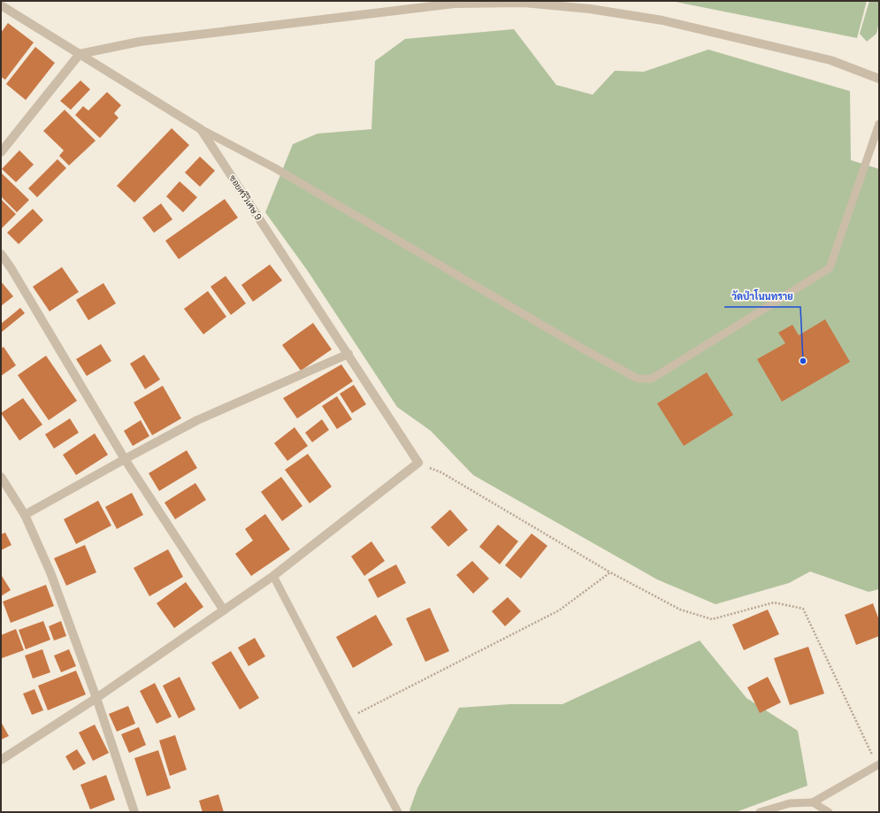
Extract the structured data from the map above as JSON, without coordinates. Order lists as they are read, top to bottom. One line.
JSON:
{"streets":{"street":["ซอยศรีวิเศษ 9"]},"places":["วัดป่าโนนทราย"]}
